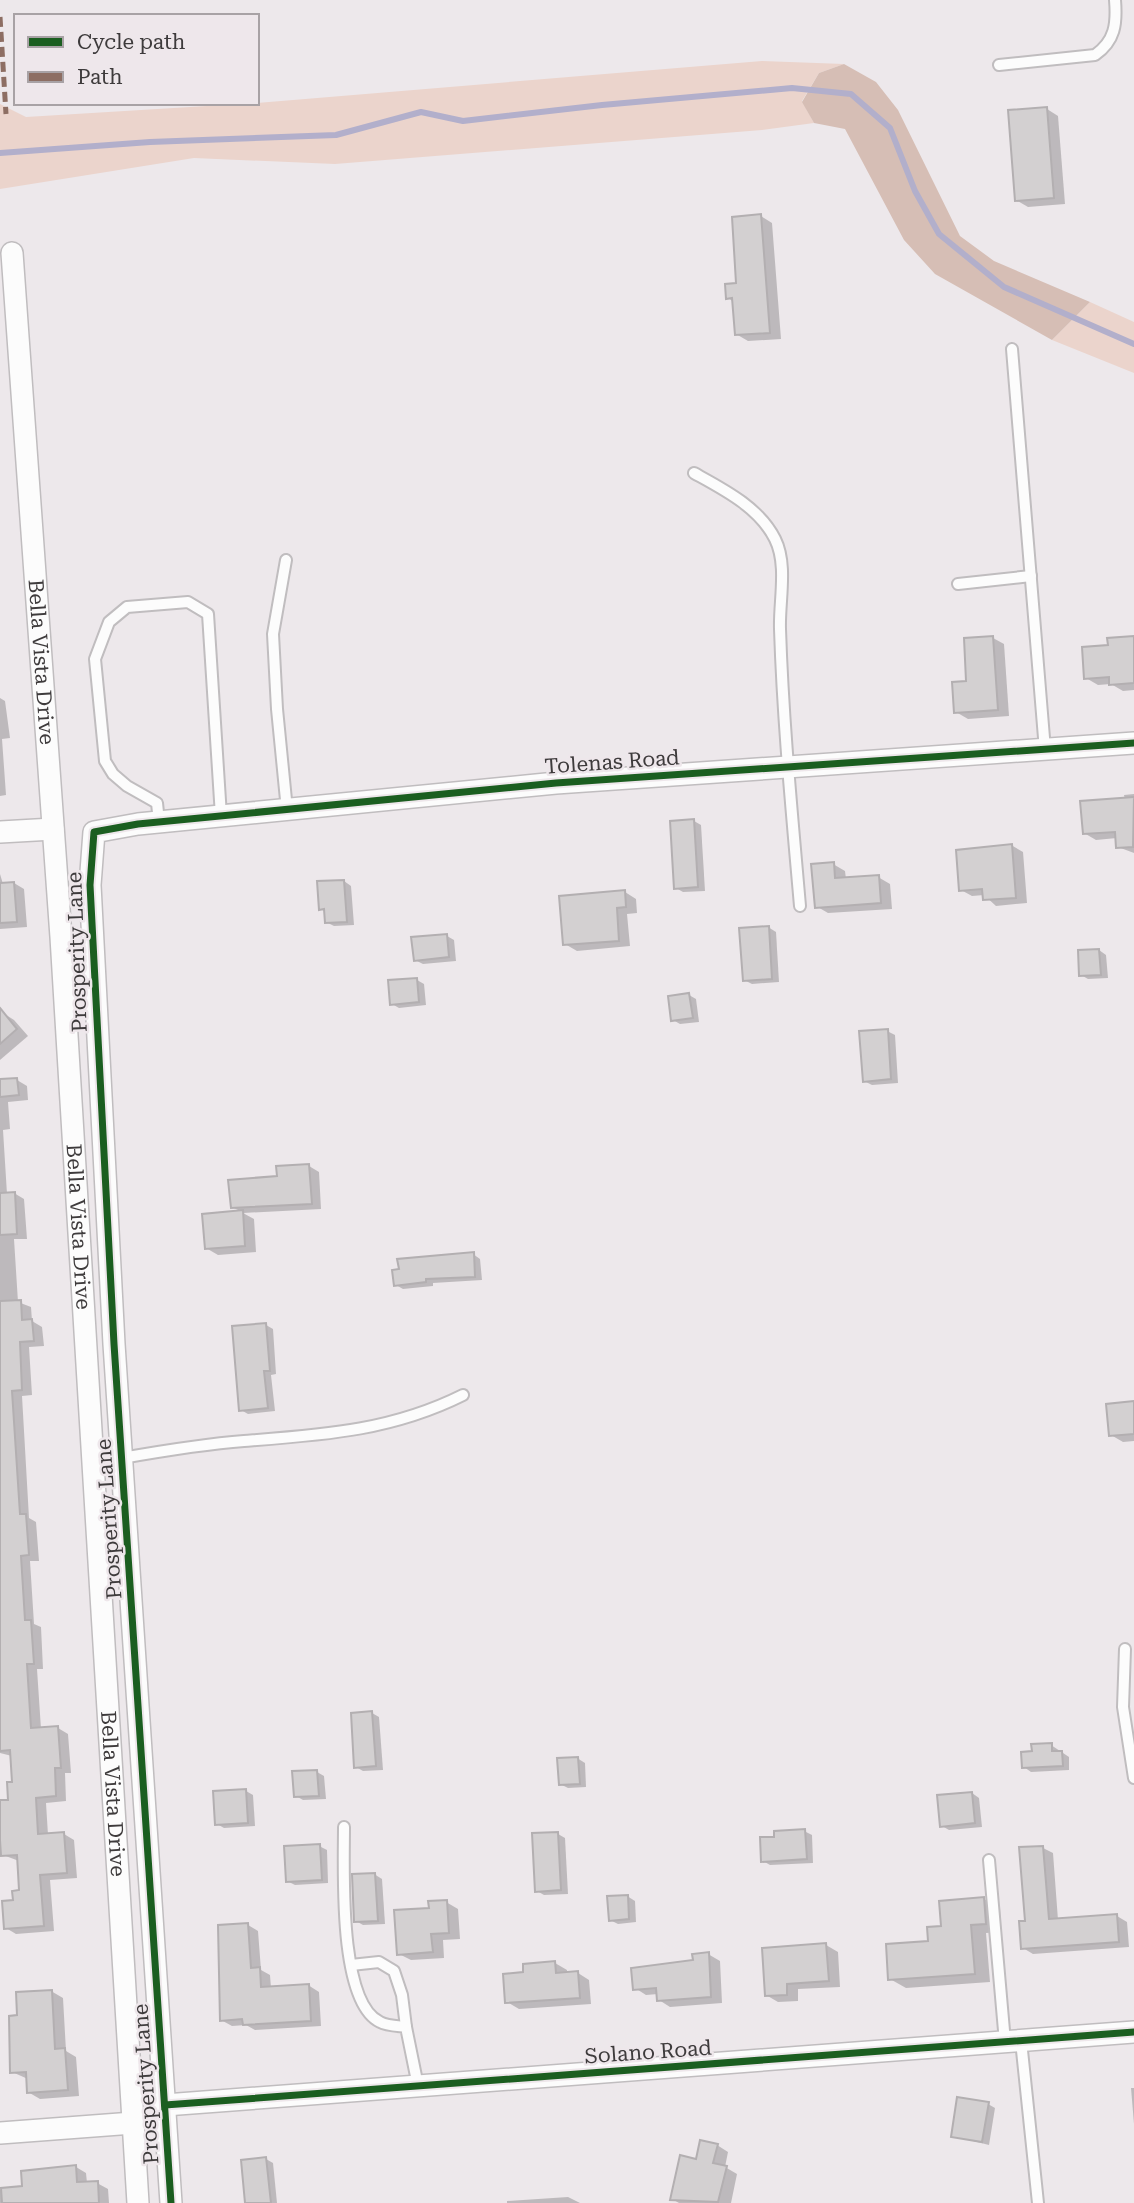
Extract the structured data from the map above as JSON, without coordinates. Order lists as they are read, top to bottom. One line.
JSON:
{"streets":{"street":["Bella Vista Drive","Tolenas Road","Prosperity Lane","Solano Road"]},"crossings":[["Tolenas Road","Prosperity Lane"],["Prosperity Lane","Solano Road"]],"legend":["Cycle path","Path"]}
